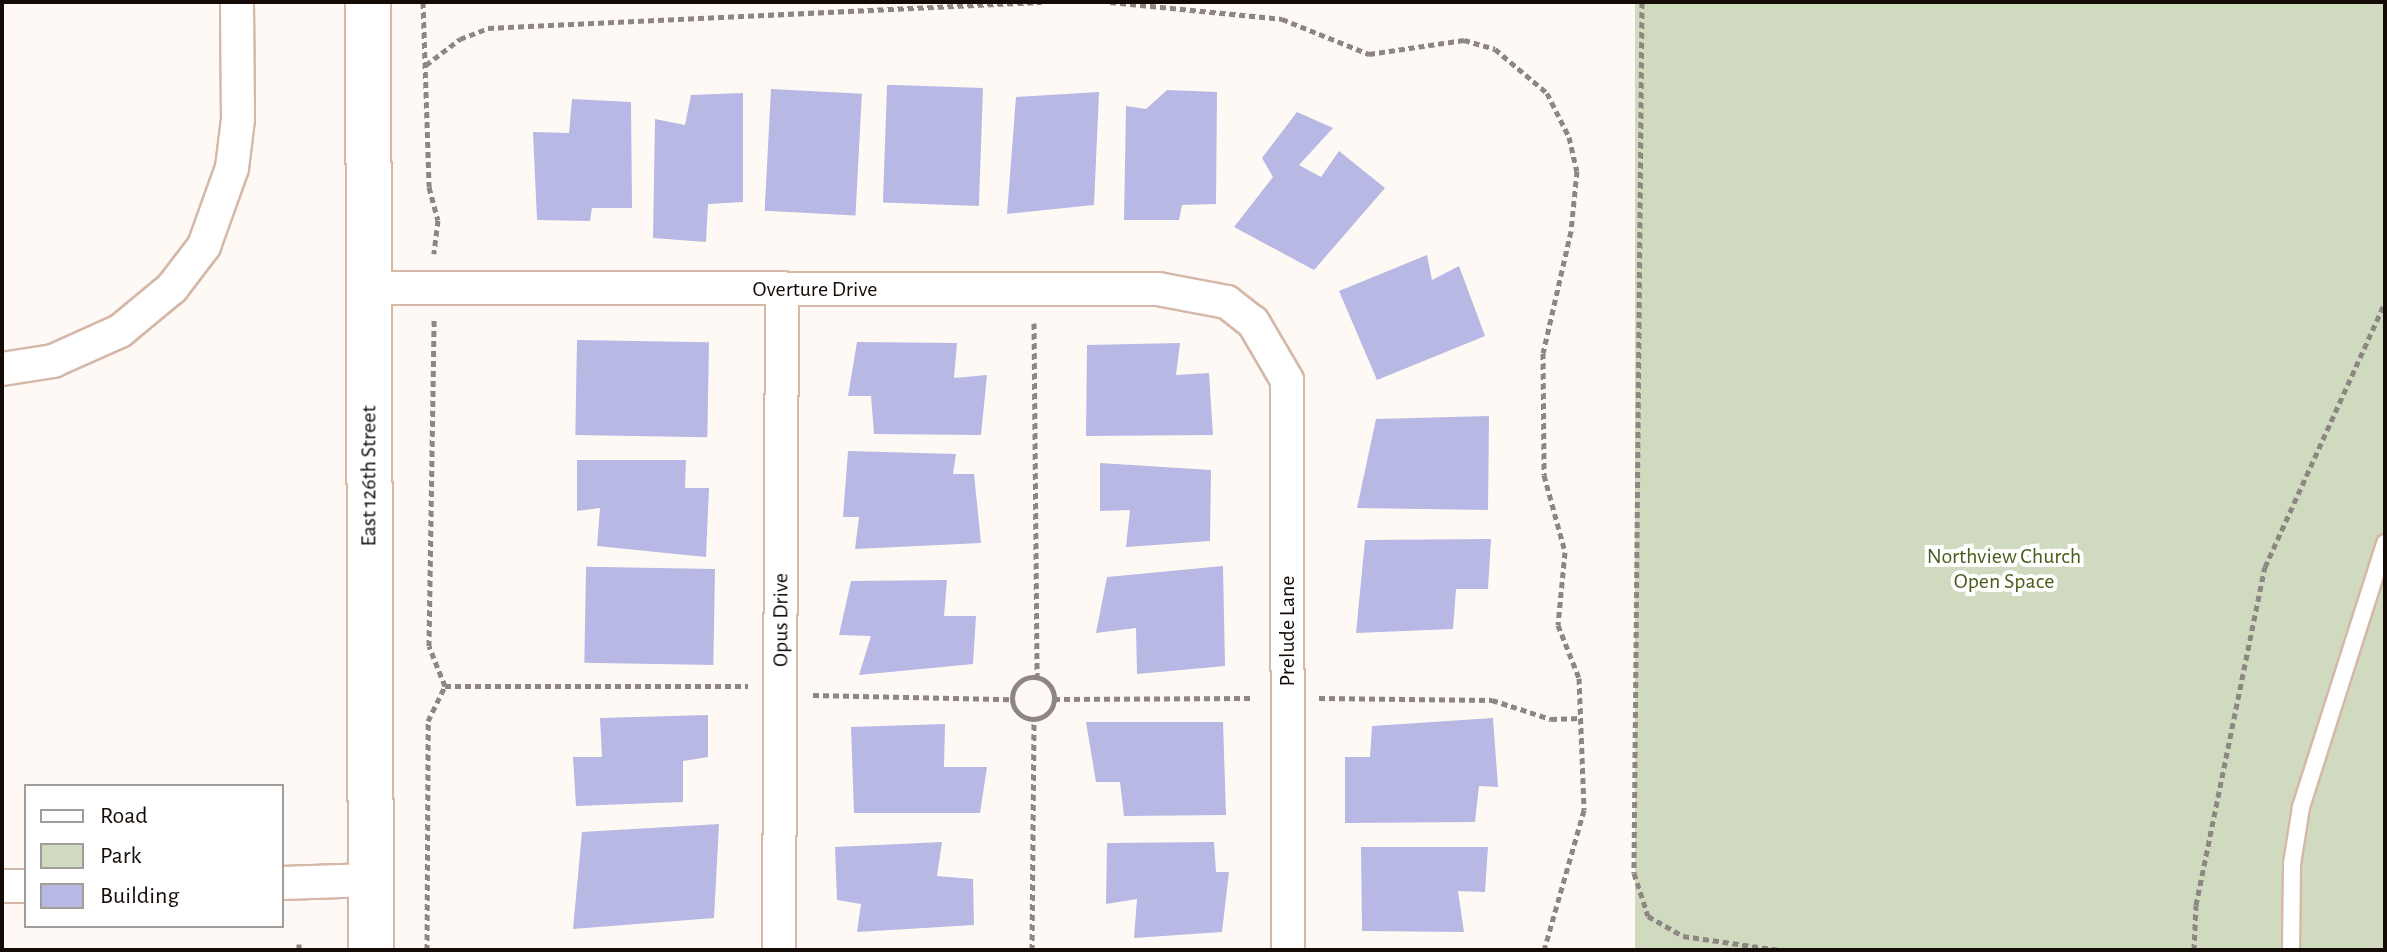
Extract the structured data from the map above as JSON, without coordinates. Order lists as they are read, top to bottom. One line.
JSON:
{"streets":{"street":["Overture Drive","East 126th Street","Opus Drive","Prelude Lane"]},"crossings":[["Overture Drive","East 126th Street"],["Overture Drive","Opus Drive"],["Overture Drive","Prelude Lane"]],"parks":["Northview Church Open Space"],"legend":["Road","Park","Building"]}
